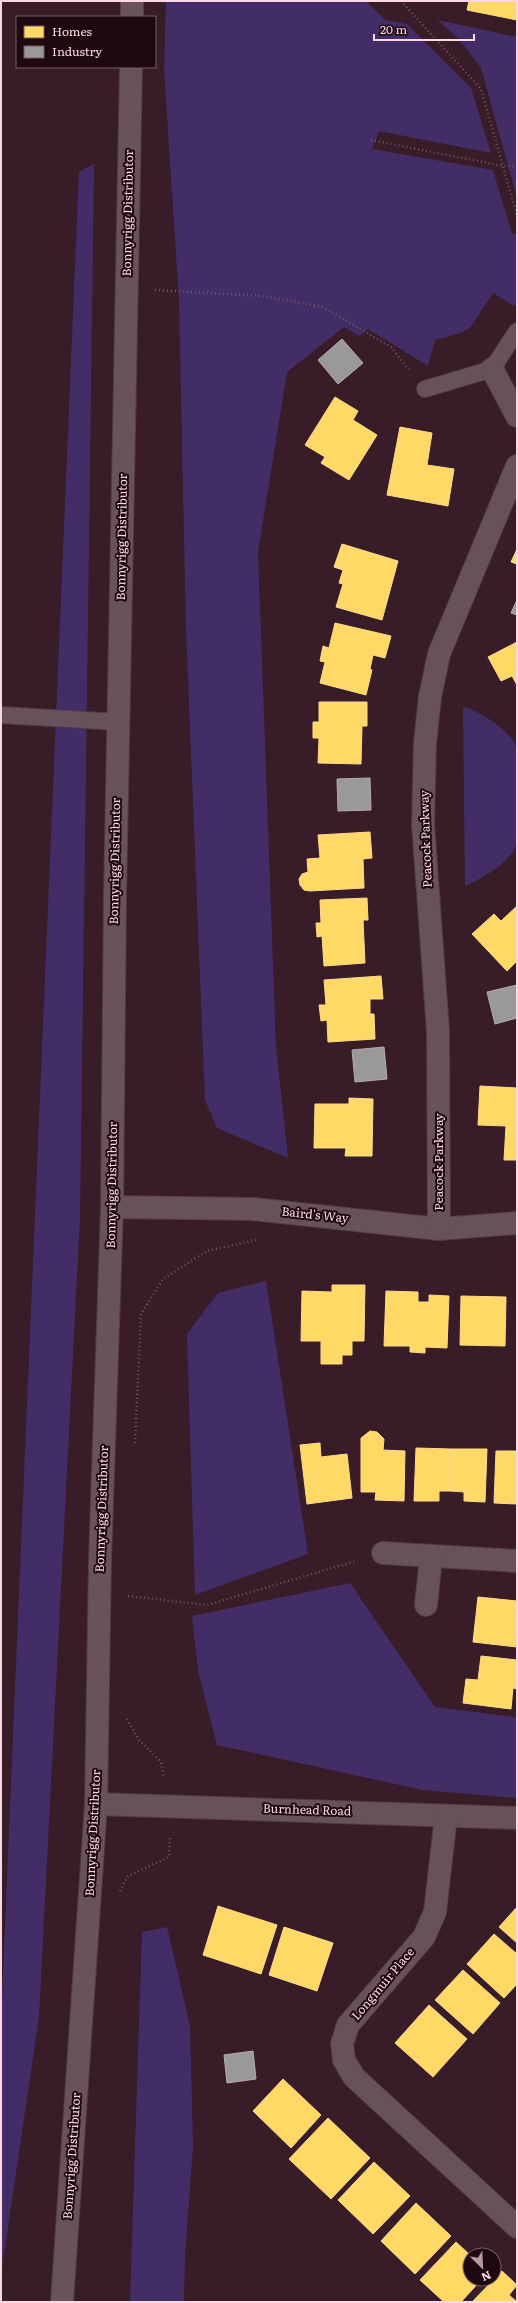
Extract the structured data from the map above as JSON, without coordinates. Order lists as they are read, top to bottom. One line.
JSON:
{"streets":{"main road":["Bonnyrigg Distributor"],"street":["Peacock Parkway","Baird's Way","Burnhead Road","Longmuir Place"]},"crossings":[["Bonnyrigg Distributor","Baird's Way"],["Bonnyrigg Distributor","Burnhead Road"],["Peacock Parkway","Baird's Way"],["Burnhead Road","Longmuir Place"]],"legend":["Homes","Industry"],"scale_bar":"20 m","north":"bottom right"}
